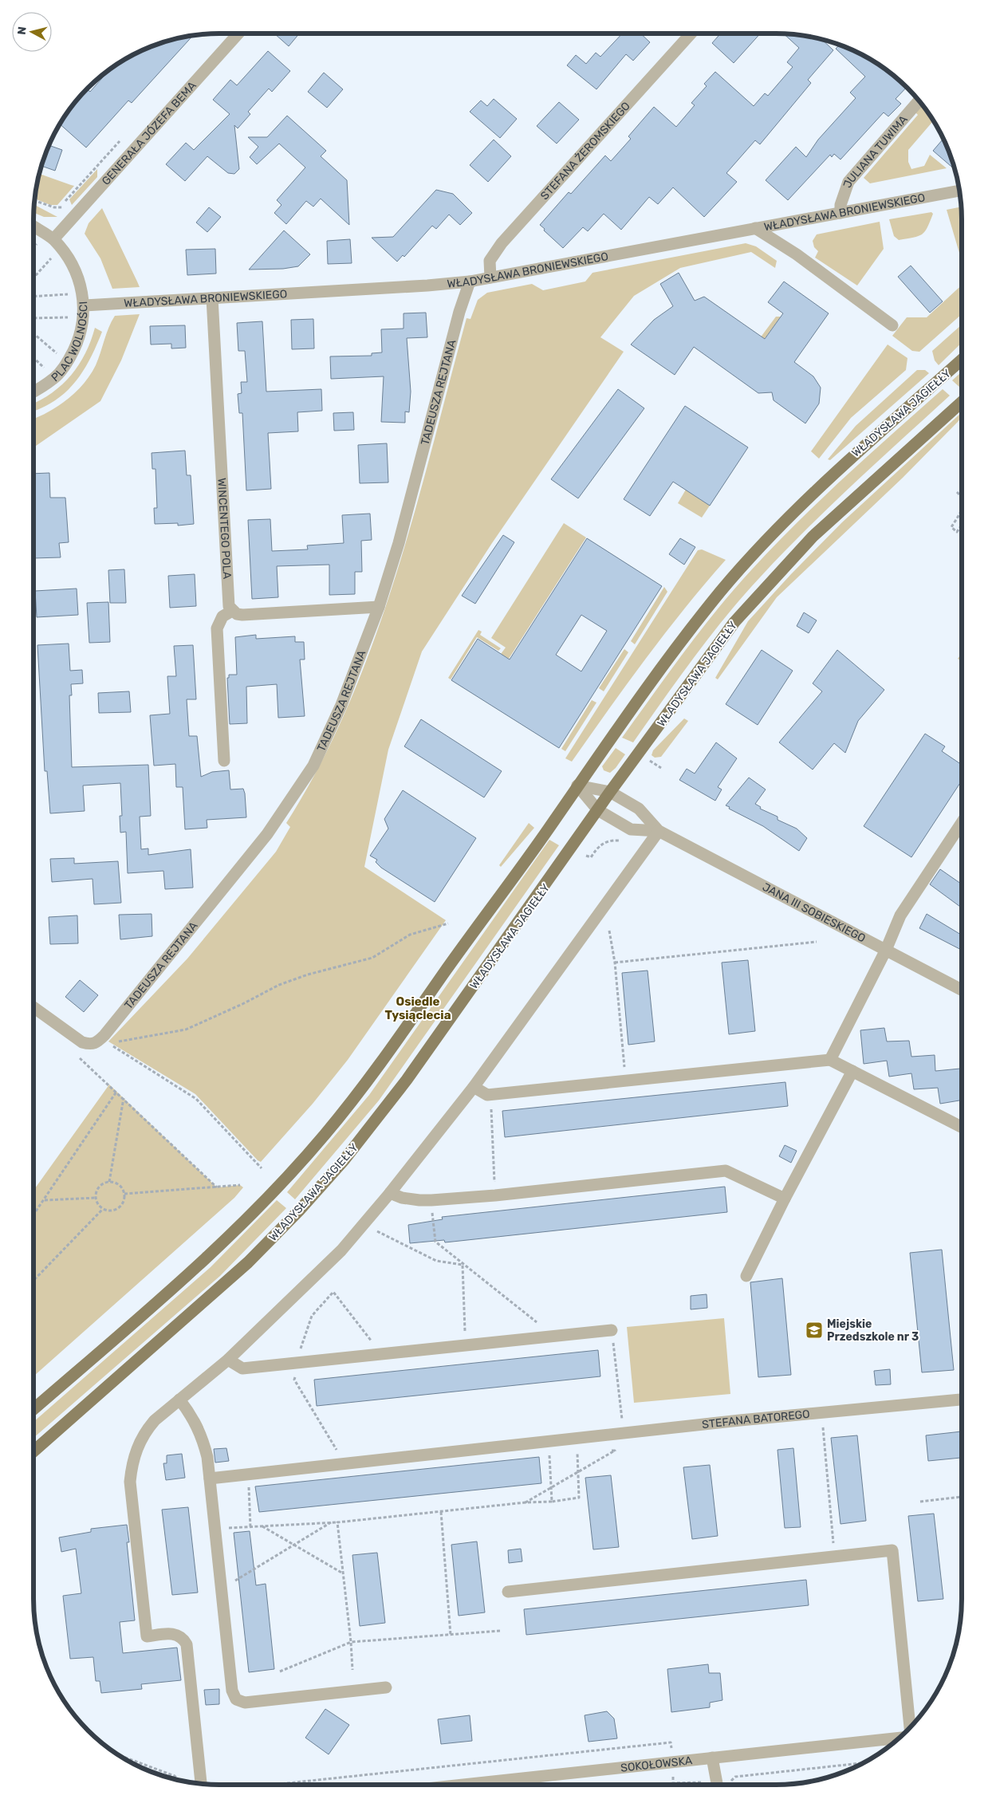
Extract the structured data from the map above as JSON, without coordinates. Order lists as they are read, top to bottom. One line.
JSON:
{"streets":{"main road":["WŁADYSŁAWA JAGIEŁŁY"],"street":["GENERAŁA JÓZEFA BEMA","STEFANA ŻEROMSKIEGO","JULIANA TUWIMA","WŁADYSŁAWA BRONIEWSKIEGO","PLAC WOLNOŚCI","TADEUSZA REJTANA","WINCENTEGO POLA","JANA III SOBIESKIEGO","STEFANA BATOREGO","SOKOŁOWSKA"]},"crossings":[["GENERAŁA JÓZEFA BEMA","PLAC WOLNOŚCI"],["STEFANA ŻEROMSKIEGO","WŁADYSŁAWA BRONIEWSKIEGO"],["JULIANA TUWIMA","WŁADYSŁAWA BRONIEWSKIEGO"],["WŁADYSŁAWA BRONIEWSKIEGO","PLAC WOLNOŚCI"],["WŁADYSŁAWA BRONIEWSKIEGO","TADEUSZA REJTANA"],["WŁADYSŁAWA BRONIEWSKIEGO","WINCENTEGO POLA"],["WŁADYSŁAWA JAGIEŁŁY","JANA III SOBIESKIEGO"]],"districts":["Osiedle Tysiąclecia"],"places":{"school or university":["Miejskie Przedszkole nr 3"]},"north":"left"}
